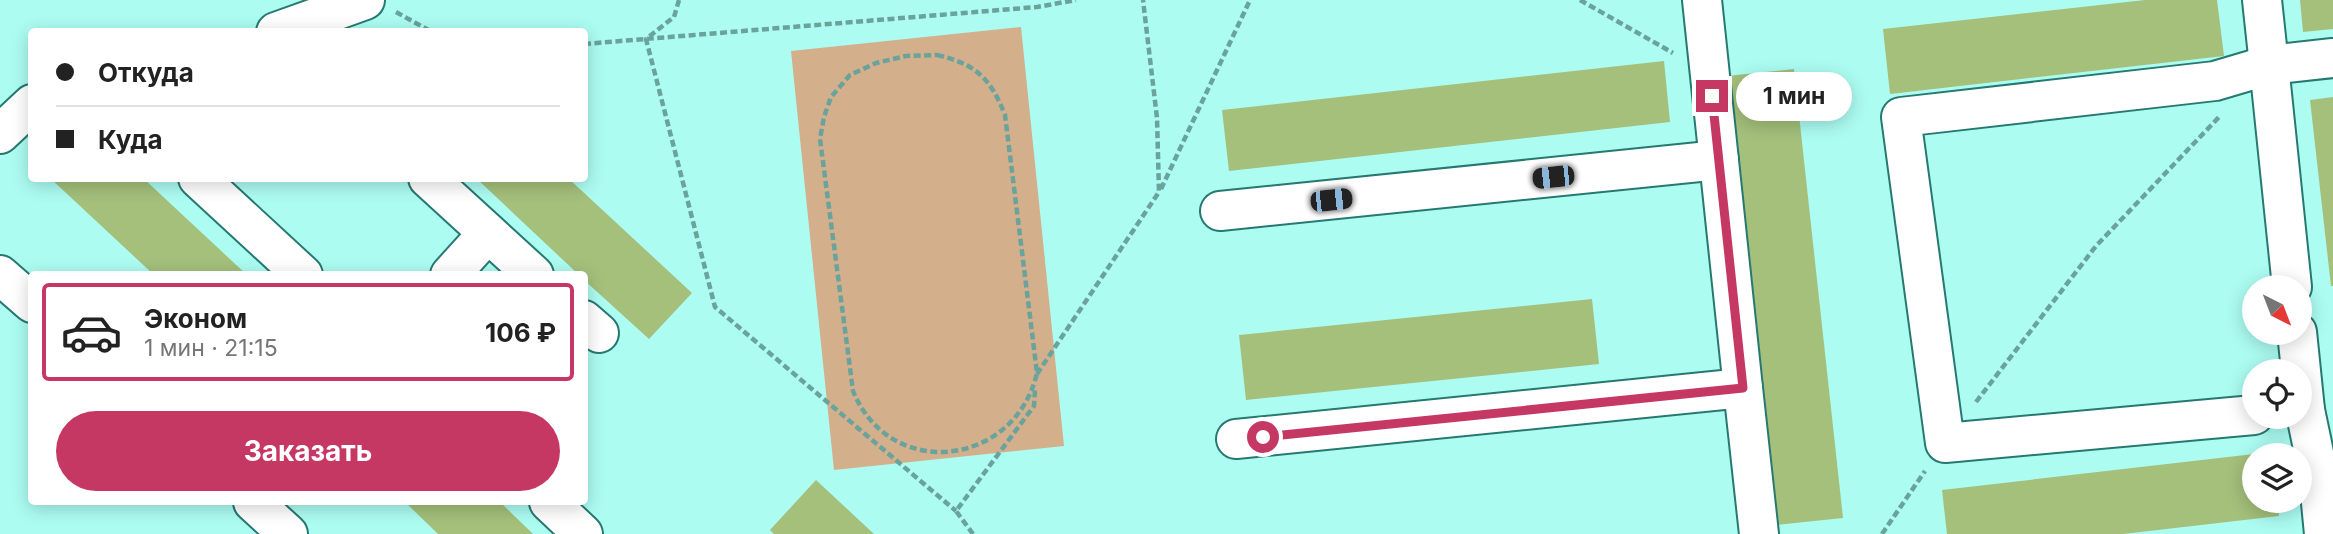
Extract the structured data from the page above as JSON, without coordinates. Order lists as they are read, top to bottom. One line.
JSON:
{"north":"bottom right","page":{"banner":["Откуда","Куда"],"bubble":"1 мин","list":[{"name":"Эконом","note":"1 мин · 21:15","value":"106 ₽"}],"buttons":"Заказать"}}
